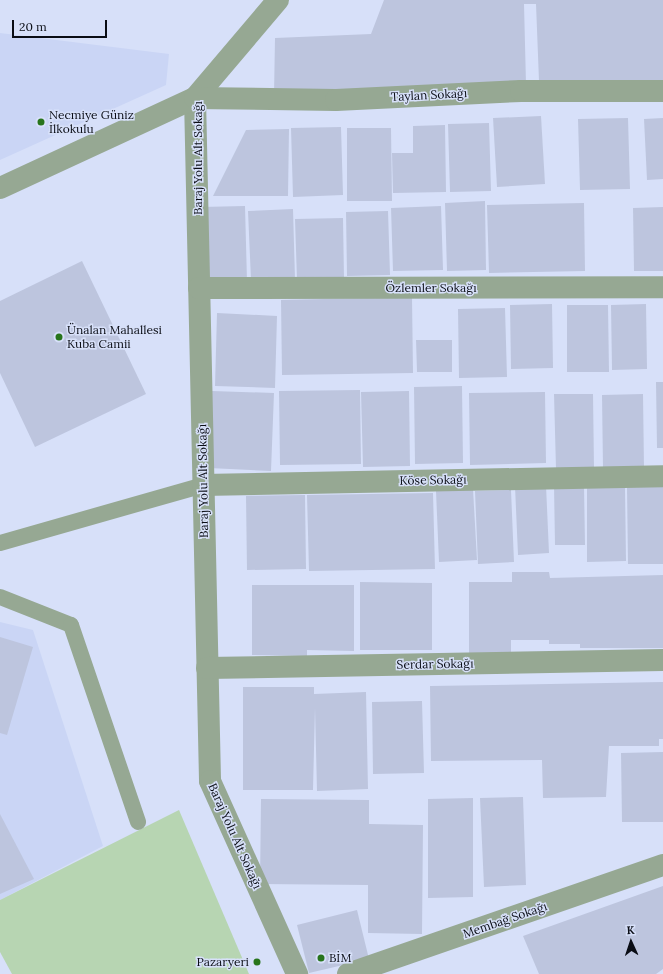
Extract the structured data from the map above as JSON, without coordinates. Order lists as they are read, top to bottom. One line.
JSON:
{"streets":{"street":["Taylan Sokağı","Baraj Yolu Alt Sokağı","Özlemler Sokağı","Köse Sokağı","Serdar Sokağı","Membağ Sokağı"]},"crossings":[["Taylan Sokağı","Baraj Yolu Alt Sokağı"],["Baraj Yolu Alt Sokağı","Özlemler Sokağı"],["Baraj Yolu Alt Sokağı","Köse Sokağı"],["Baraj Yolu Alt Sokağı","Serdar Sokağı"]],"places":["Necmiye Güniz İlkokulu","Ünalan Mahallesi Kuba Camii","BİM","Pazaryeri"],"scale_bar":"20 m","north":"top"}
